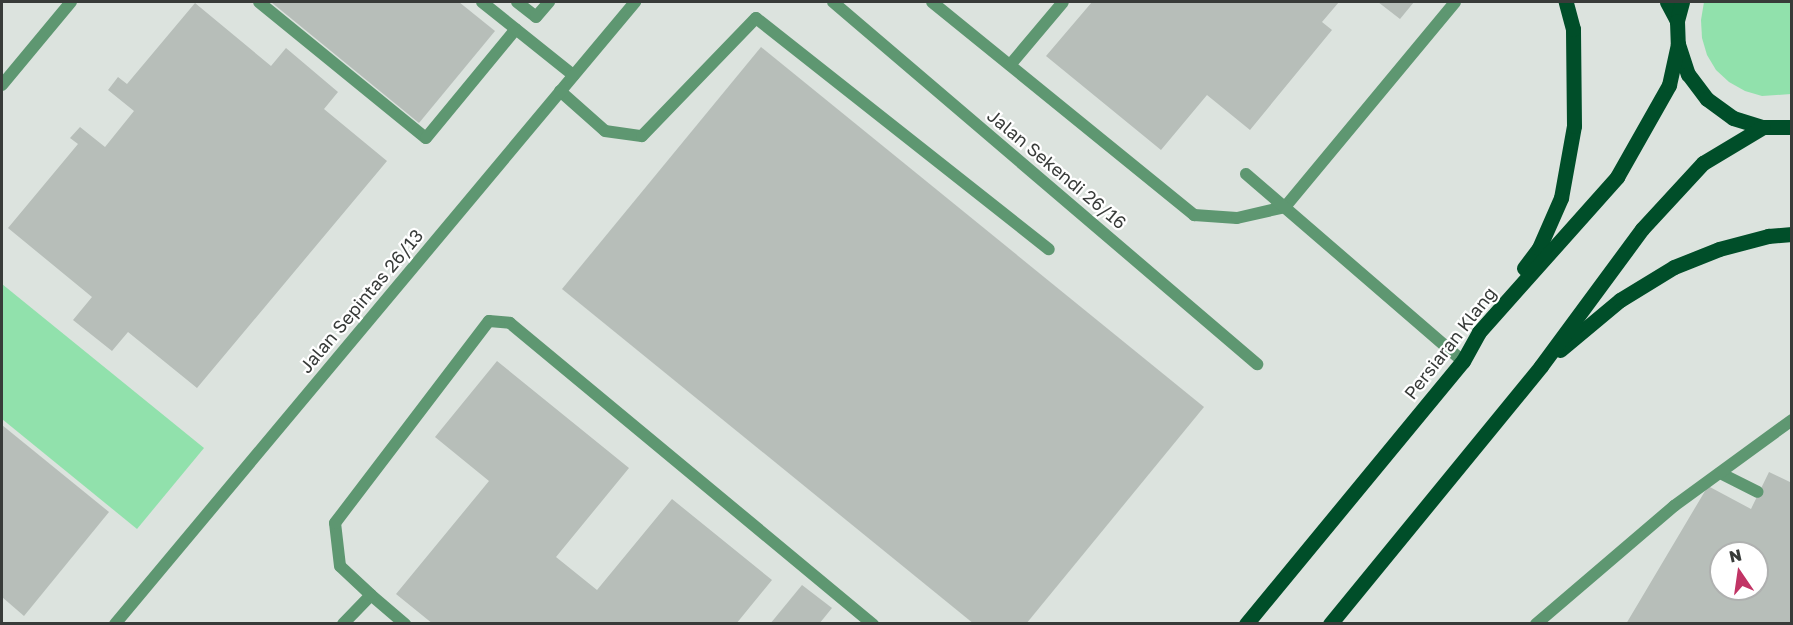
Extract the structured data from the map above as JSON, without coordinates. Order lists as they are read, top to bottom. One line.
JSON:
{"streets":{"main road":["Persiaran Klang"],"street":["Jalan Sekendi 26/16","Jalan Sepintas 26/13"]},"north":"top"}
